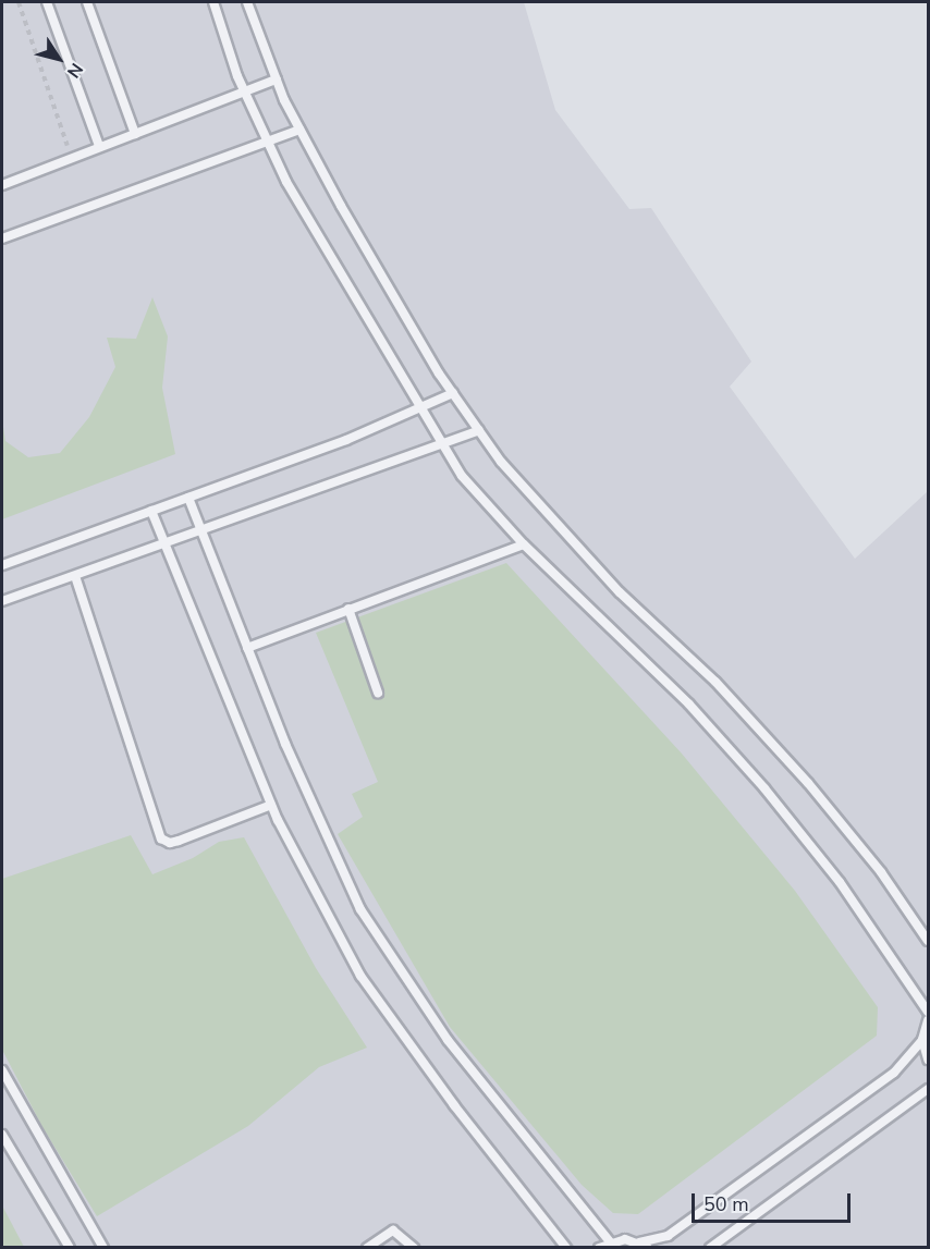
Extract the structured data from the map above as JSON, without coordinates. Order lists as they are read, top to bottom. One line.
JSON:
{"scale_bar":"50 m","north":"bottom right"}
